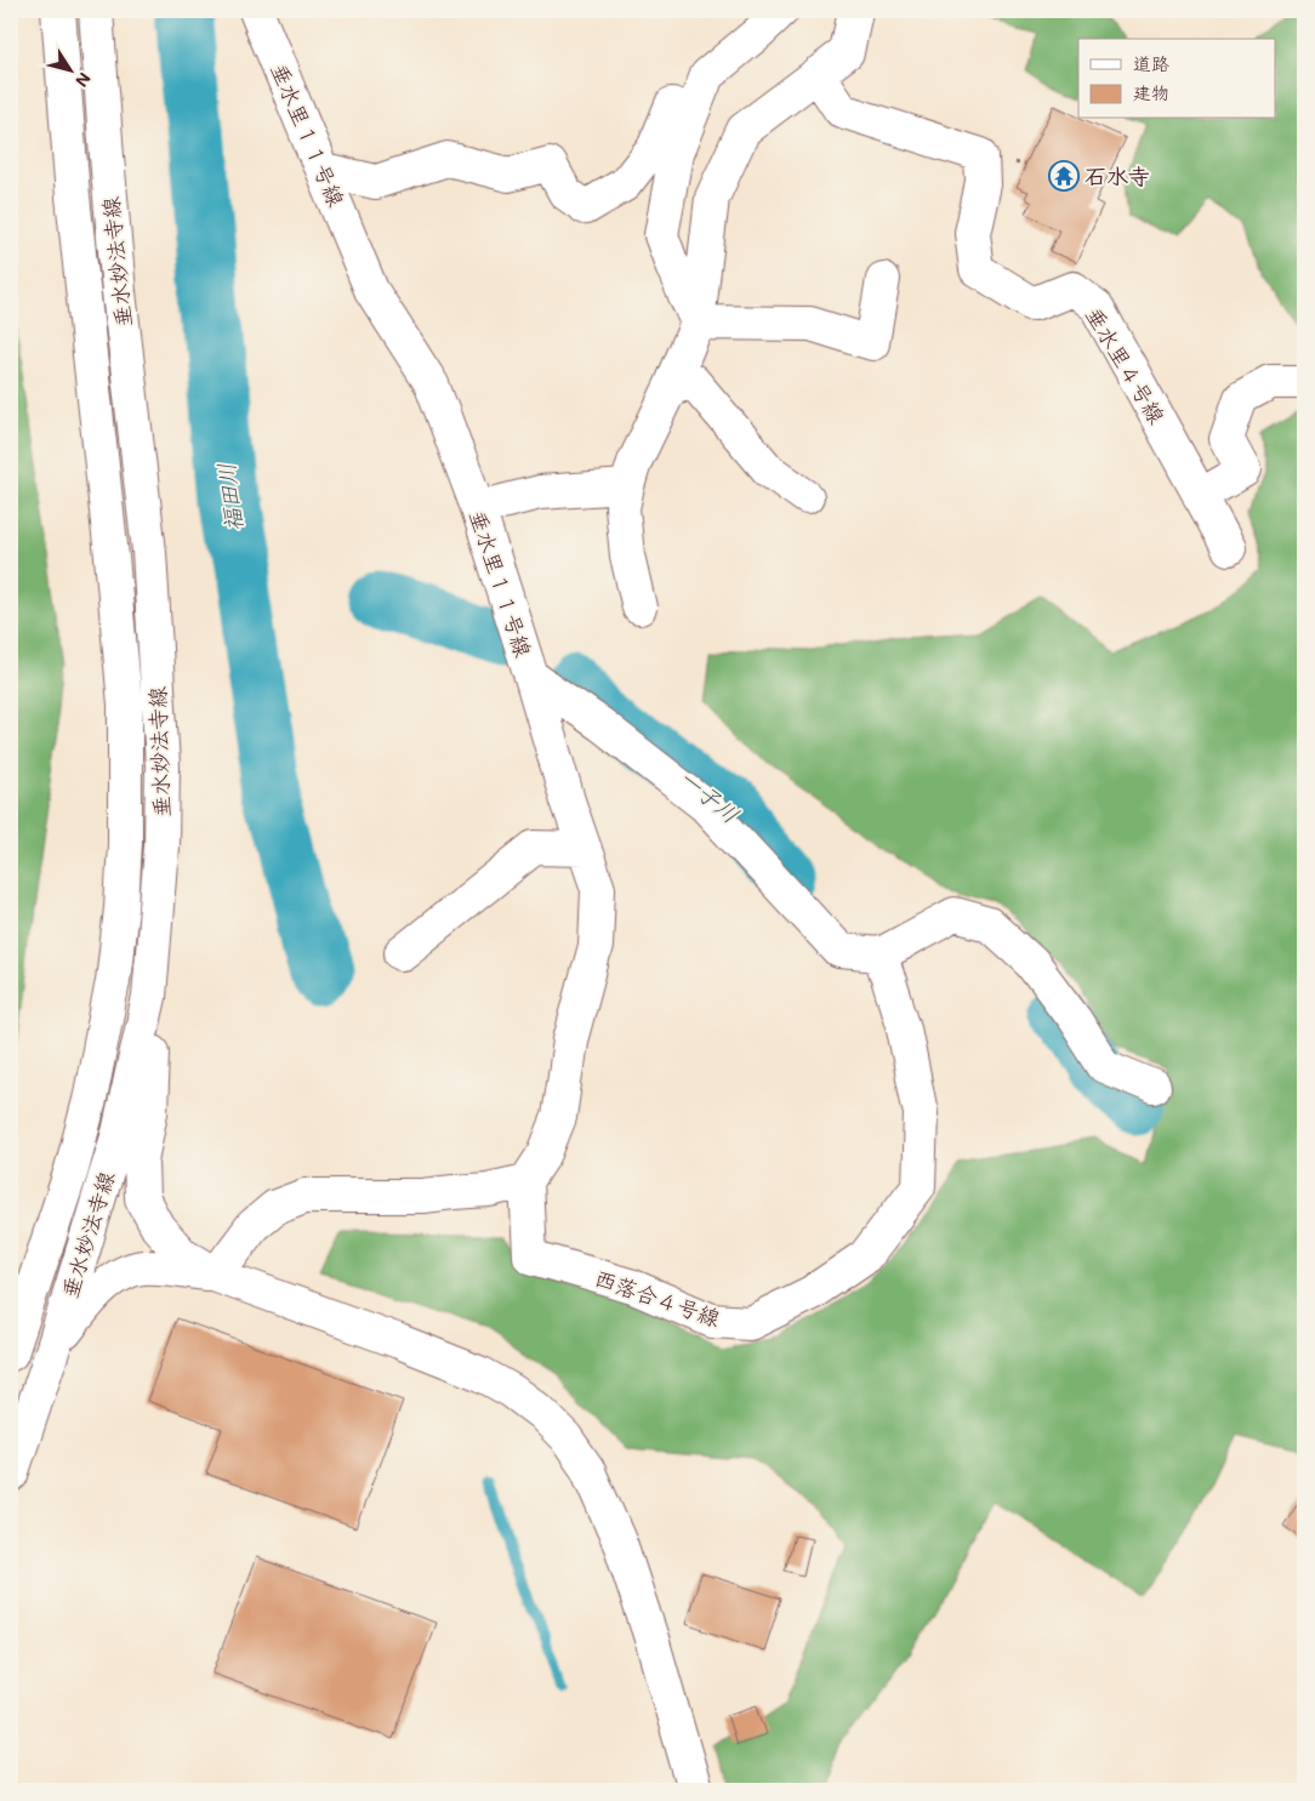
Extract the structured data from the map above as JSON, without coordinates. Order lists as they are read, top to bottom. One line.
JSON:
{"streets":{"street":["垂水里１１号線","垂水妙法寺線","垂水里４号線","西落合４号線"]},"crossings":[["垂水里１１号線","西落合４号線"]],"water":["福田川","一子川"],"places":{"temple":["石水寺"]},"legend":["道路","建物"],"north":"bottom right"}
